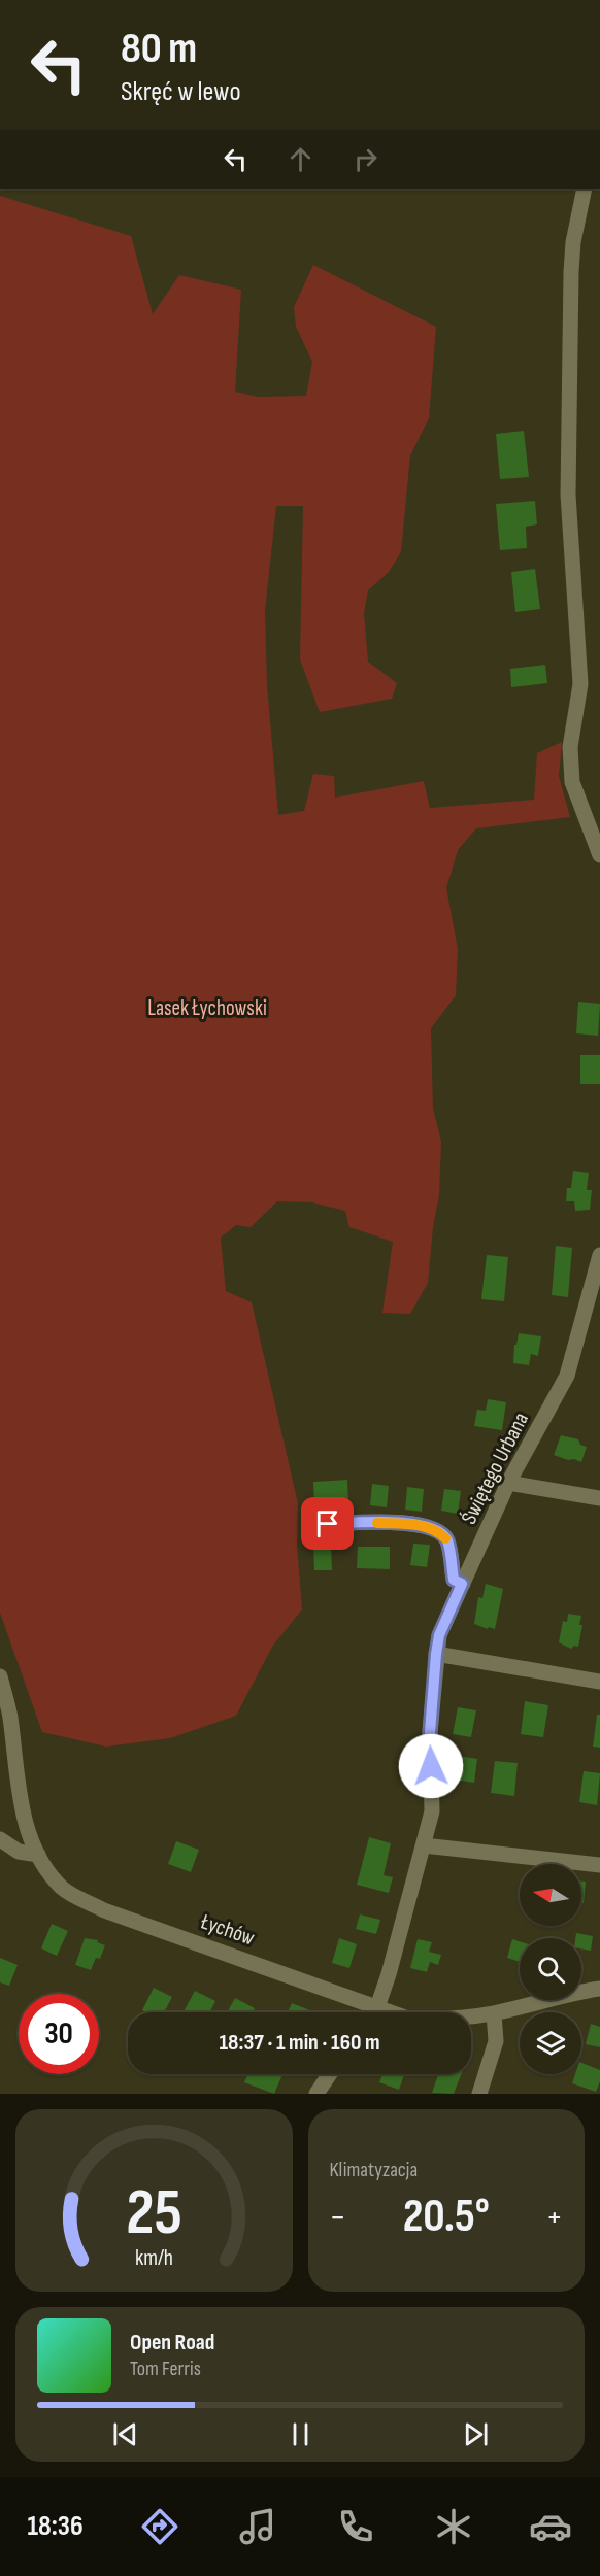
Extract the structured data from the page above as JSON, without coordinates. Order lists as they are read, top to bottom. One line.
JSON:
{"streets":{"street":["Świętego Urbana","Łychów"]},"crossings":[["Świętego Urbana","Łychów"]],"parks":["Lasek Łychowski"],"north":"left","page":{"turn":["80 m","Skręć w lewo"],"limit":"30","trip":"18:37 · 1 min · 160 m","tile":"Klimatyzacja","heat":["−","20.5°","+"],"song":["Open Road","Tom Ferris"],"tabs":"18:36","gauge":["25","km/h"]}}
